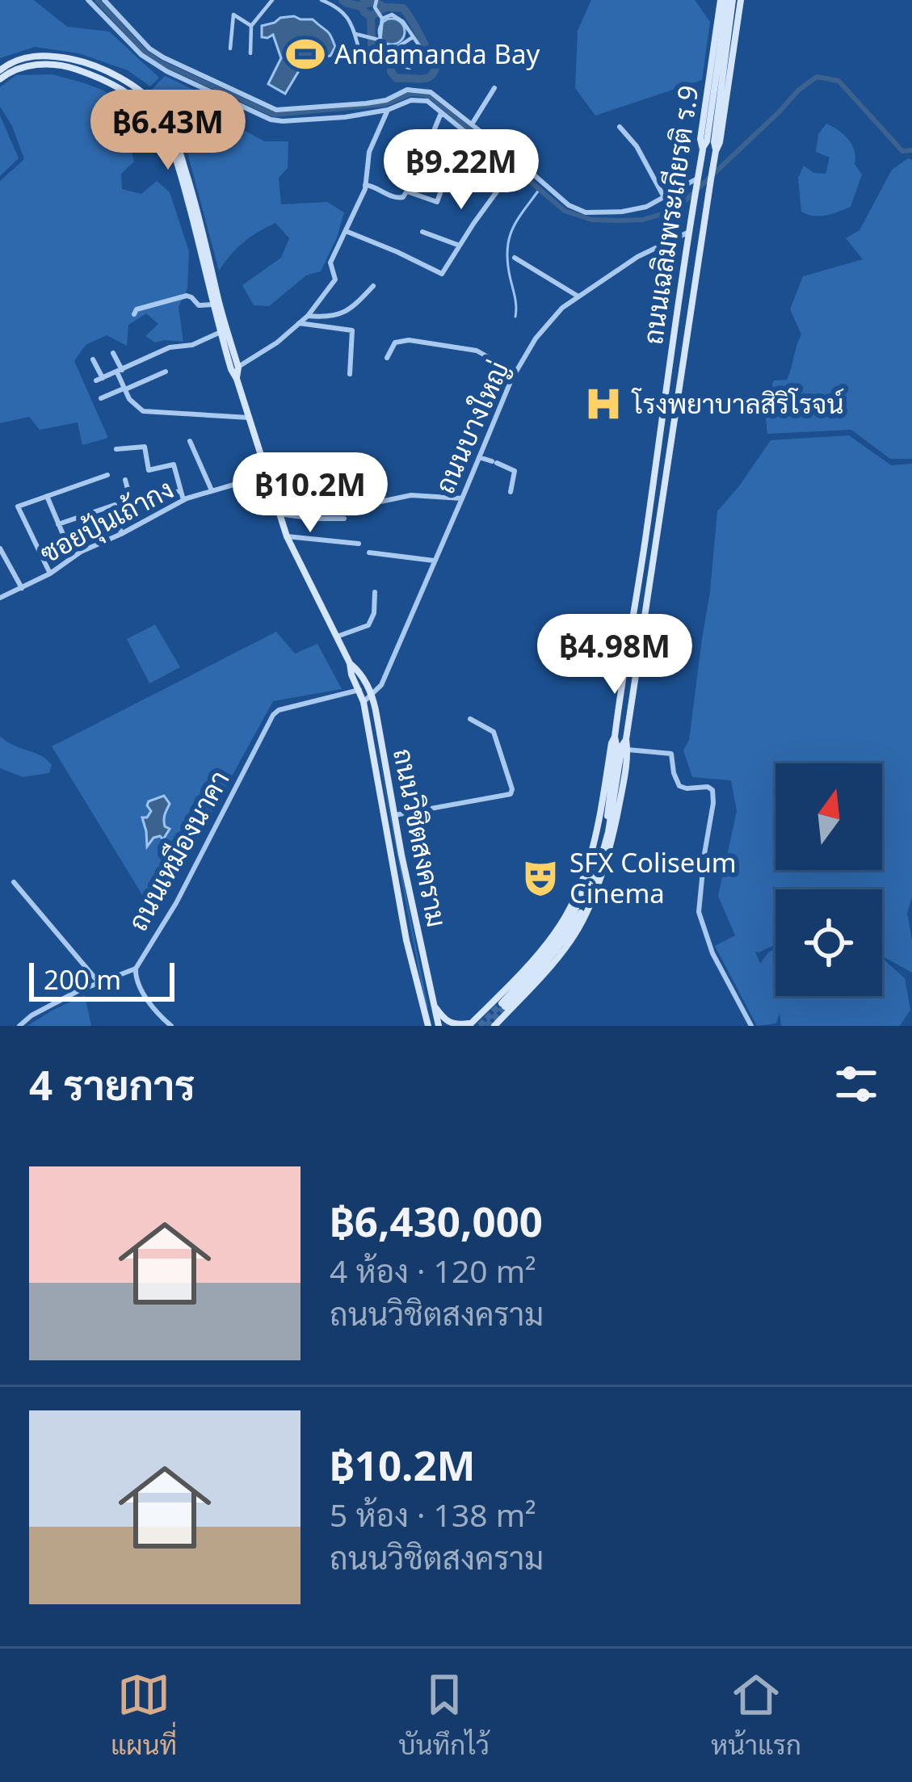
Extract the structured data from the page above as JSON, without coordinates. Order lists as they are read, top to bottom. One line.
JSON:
{"streets":{"main road":["ถนนเฉลิมพระเกียรติ ร.9","ถนนวิชิตสงคราม"],"street":["ถนนบางใหญ่","ซอยปุ้นเถ้ากง","ถนนเหมืองนาคา"]},"crossings":[["ถนนเฉลิมพระเกียรติ ร.9","ถนนบางใหญ่"],["ถนนบางใหญ่","ถนนวิชิตสงคราม"],["ซอยปุ้นเถ้ากง","ถนนวิชิตสงคราม"],["ถนนวิชิตสงคราม","ถนนเหมืองนาคา"]],"places":{"sports":["Andamanda Bay"],"hospital":["โรงพยาบาลสิริโรจน์"],"theatre":["SFX Coliseum Cinema"]},"scale_bar":"200 m","north":"top","page":{"price":["฿6.43M","฿9.22M","฿10.2M","฿4.98M"],"scale":"200 m","heading":"4 รายการ","list":[{"name":"฿6,430,000","note":"4 ห้อง · 120 m² · ถนนวิชิตสงคราม"},{"name":"฿10.2M","note":"5 ห้อง · 138 m² · ถนนวิชิตสงคราม"}],"tabs":["แผนที่","บันทึกไว้","หน้าแรก"]}}
